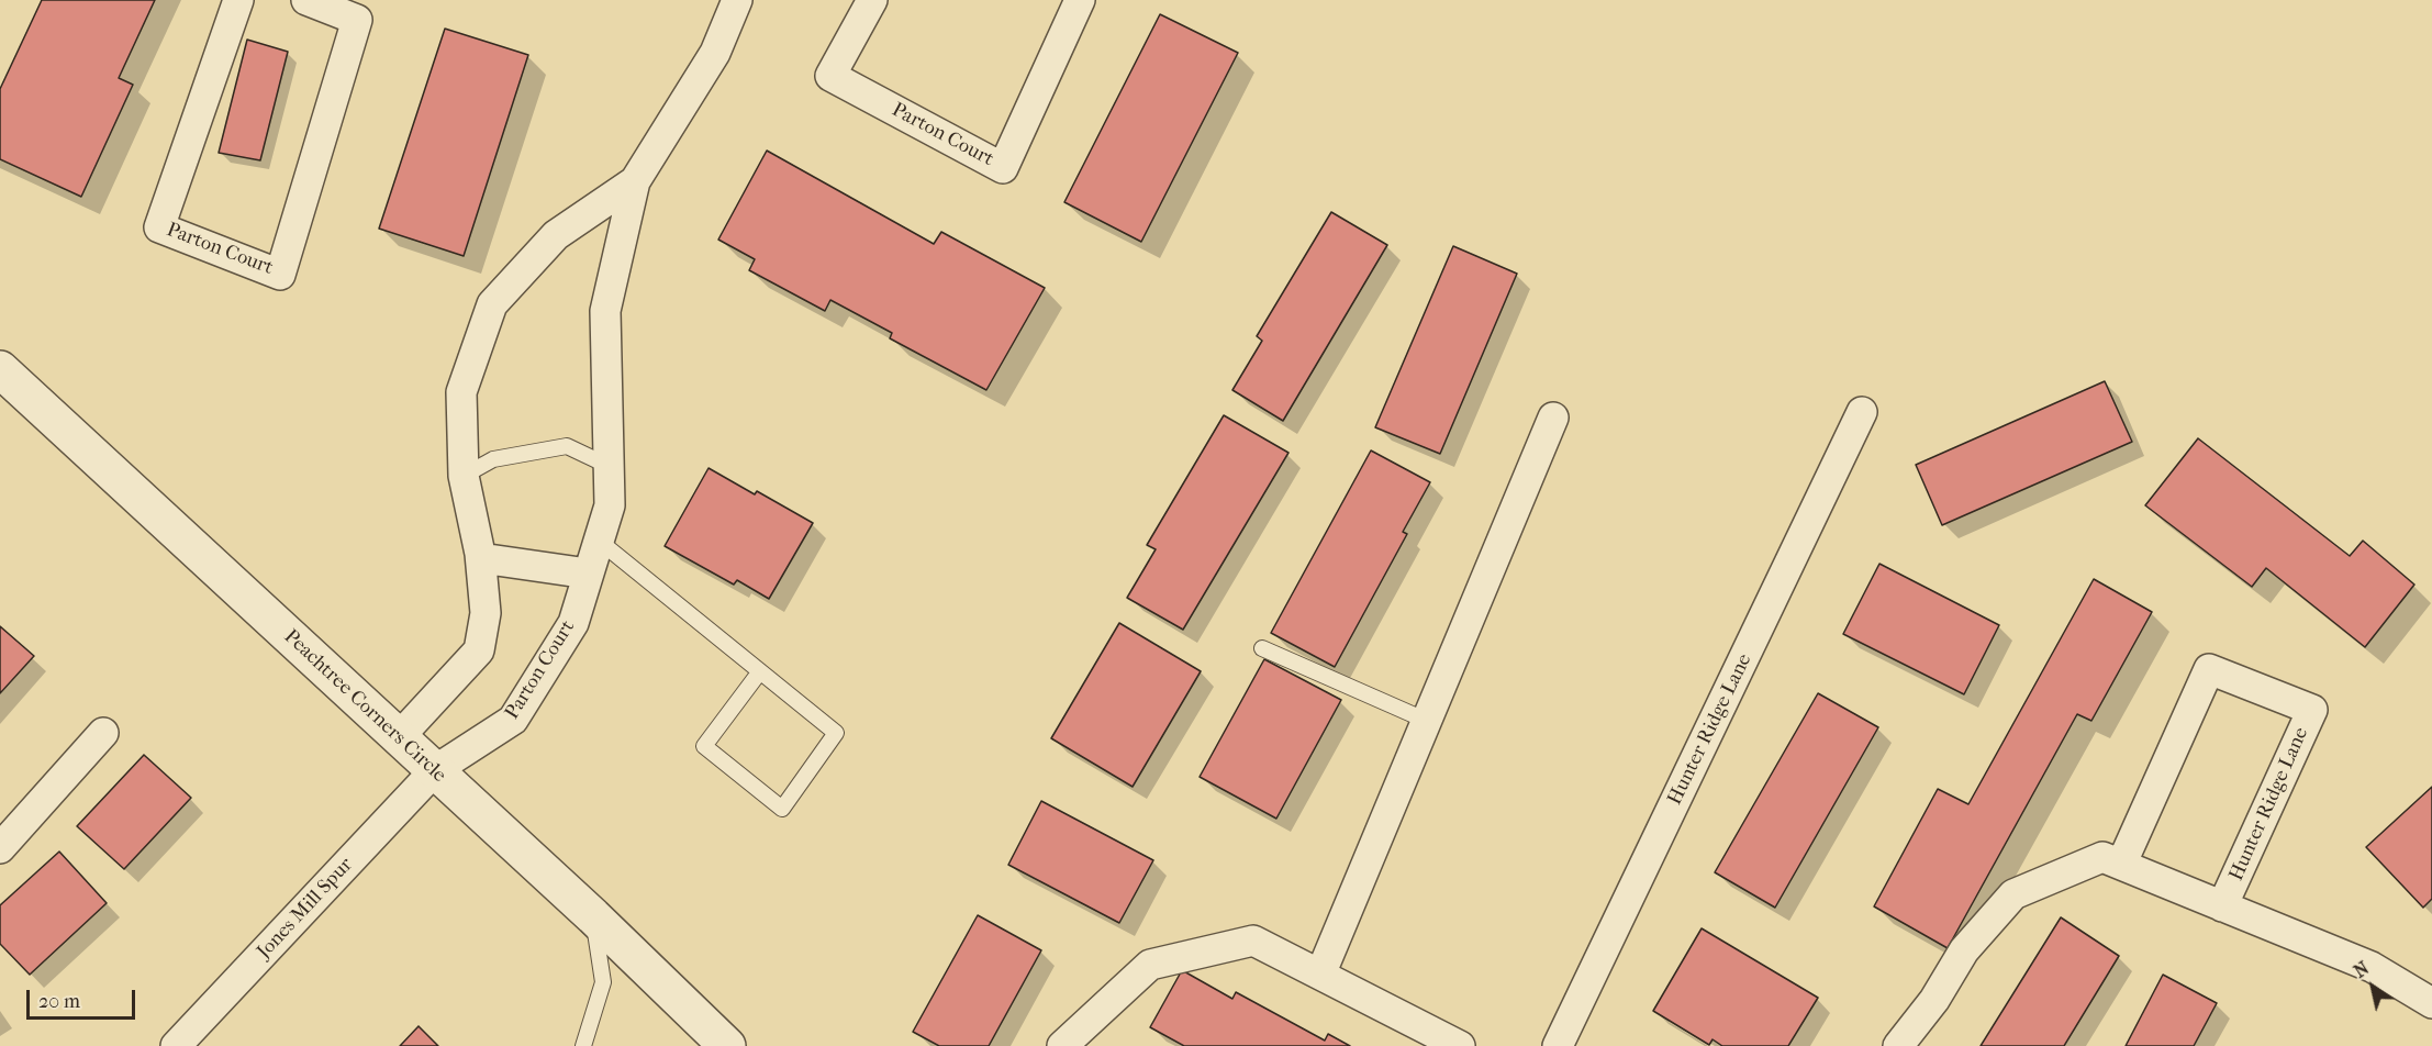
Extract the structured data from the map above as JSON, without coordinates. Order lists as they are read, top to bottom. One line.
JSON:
{"streets":{"street":["Parton Court","Peachtree Corners Circle","Hunter Ridge Lane","Jones Mill Spur"]},"crossings":[["Parton Court","Peachtree Corners Circle"],["Parton Court","Jones Mill Spur"],["Peachtree Corners Circle","Jones Mill Spur"]],"scale_bar":"20 m","north":"top left"}
